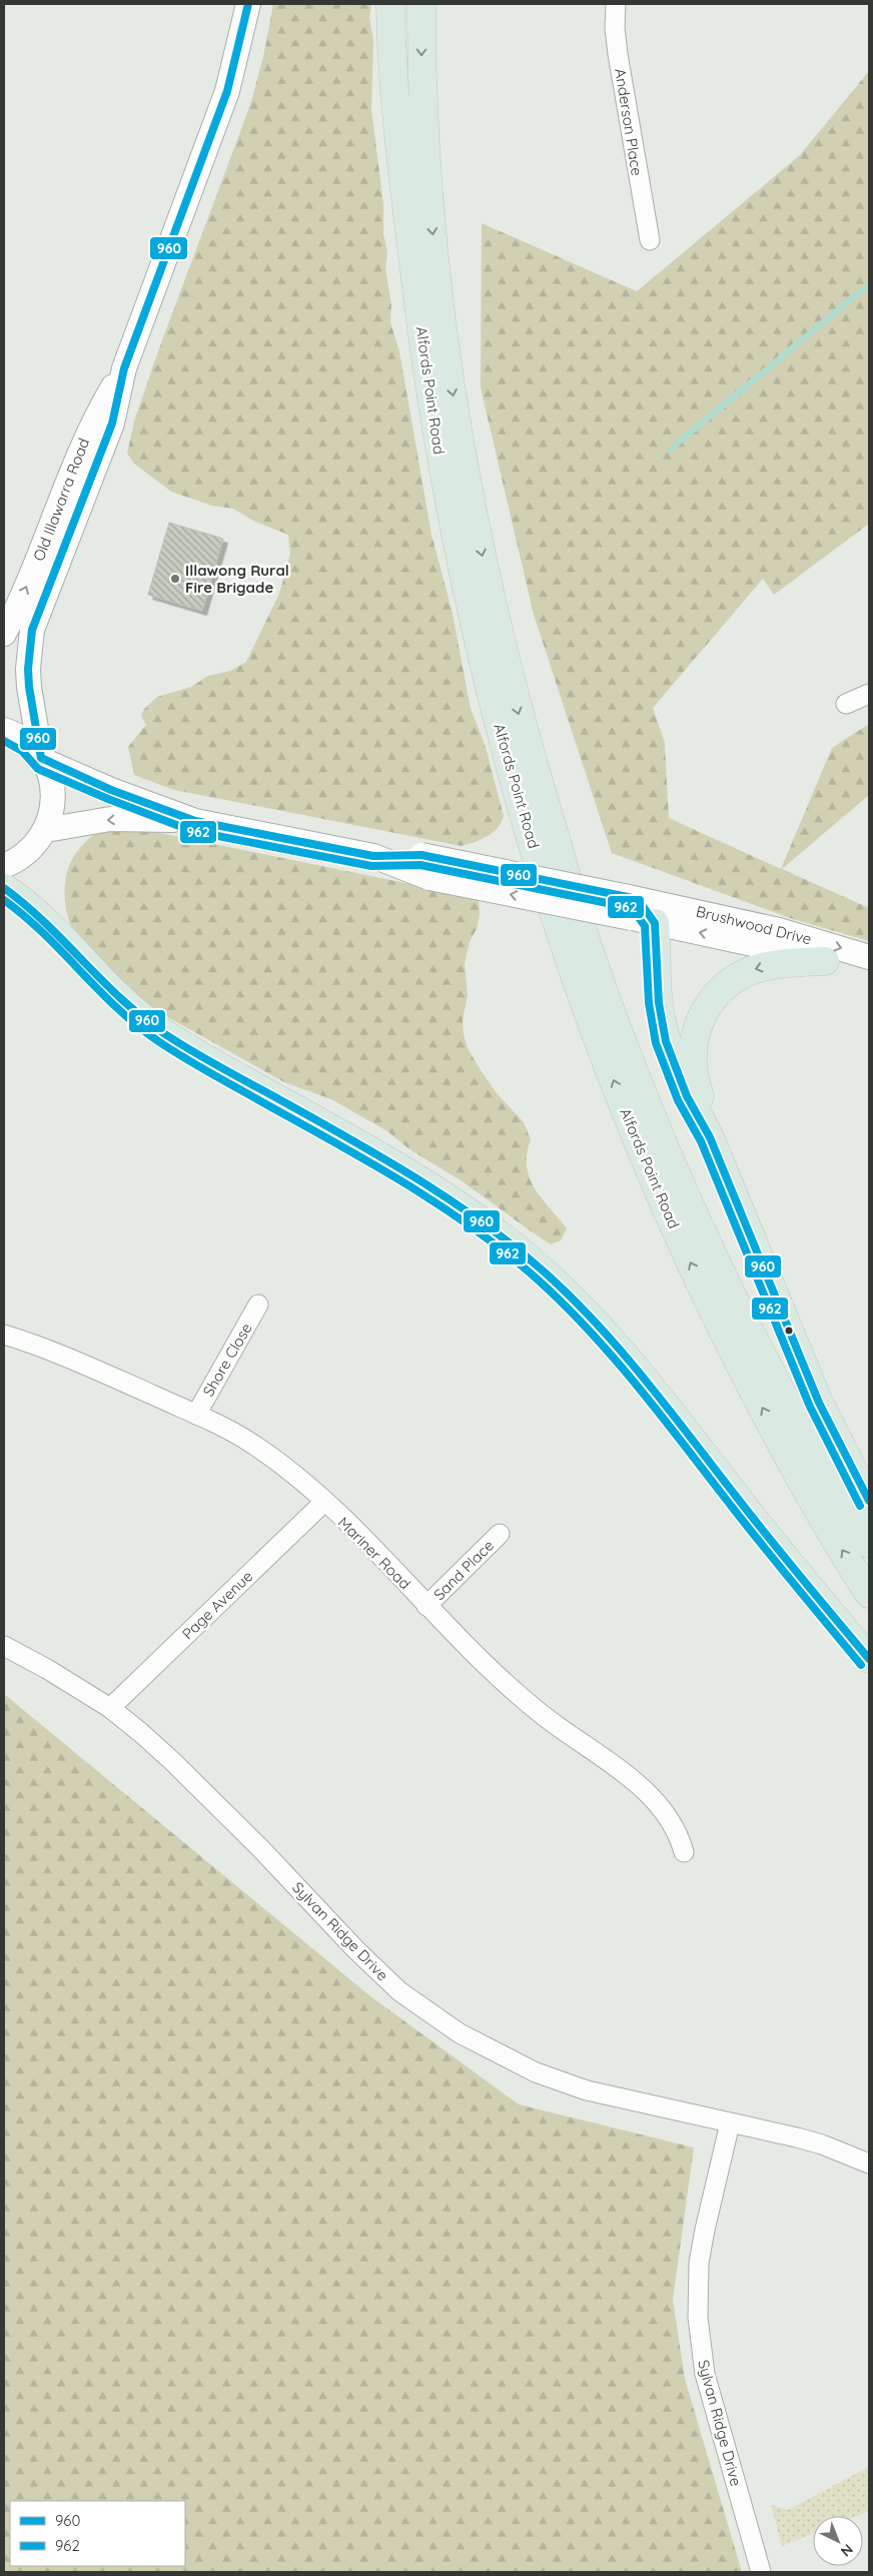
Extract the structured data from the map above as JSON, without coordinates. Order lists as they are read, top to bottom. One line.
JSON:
{"streets":{"highway":["Alfords Point Road"],"street":["Anderson Place","Old Illawarra Road","Brushwood Drive","Shore Close","Mariner Road","Sand Place","Page Avenue","Sylvan Ridge Drive"]},"crossings":[["Old Illawarra Road","Brushwood Drive"],["Shore Close","Mariner Road"],["Mariner Road","Sand Place"],["Mariner Road","Page Avenue"],["Page Avenue","Sylvan Ridge Drive"]],"places":["Illawong Rural Fire Brigade"],"lines":["transit line 960","transit line 962"],"legend":["960","962"],"north":"bottom right"}
